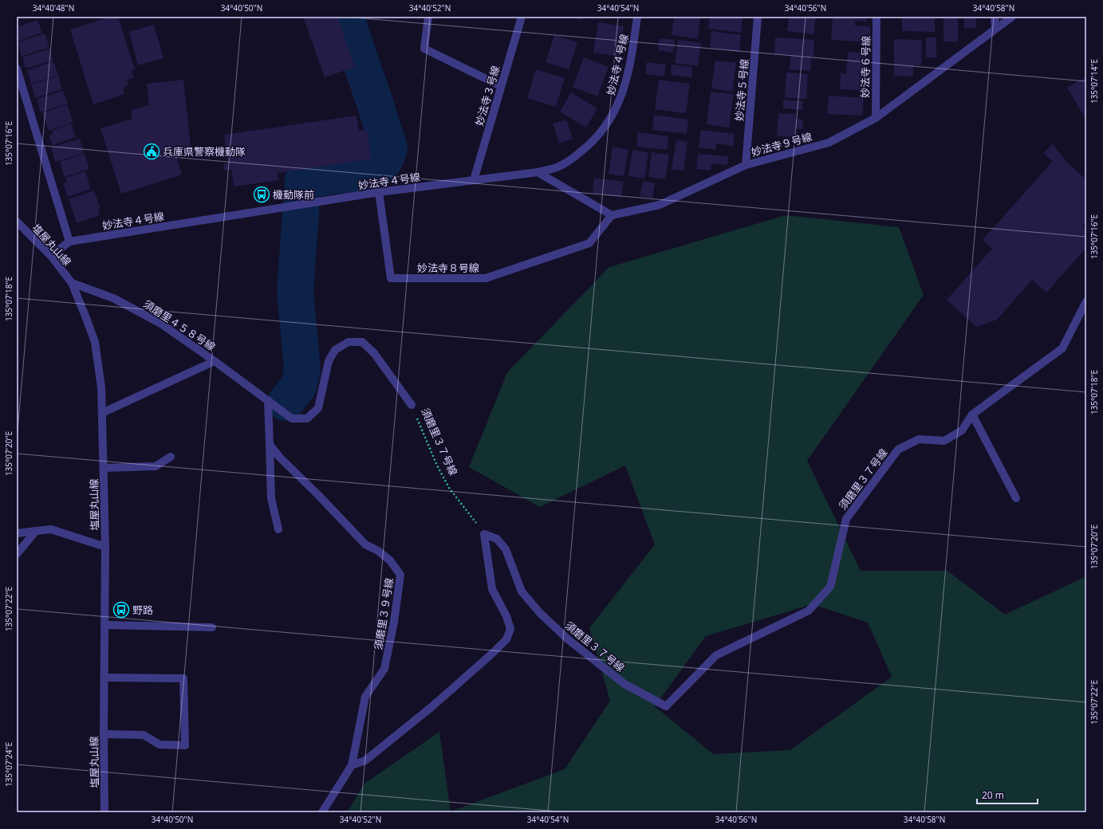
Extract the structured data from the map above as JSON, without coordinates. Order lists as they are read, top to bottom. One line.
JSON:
{"streets":{"street":["妙法寺４号線","妙法寺６号線","妙法寺５号線","妙法寺３号線","妙法寺９号線","塩屋丸山線","妙法寺８号線","須磨里４５８号線","須磨里３７号線","須磨里３９号線"]},"crossings":[["妙法寺４号線","妙法寺３号線"],["妙法寺４号線","塩屋丸山線"],["妙法寺４号線","妙法寺８号線"],["妙法寺６号線","妙法寺９号線"],["妙法寺５号線","妙法寺９号線"],["妙法寺９号線","妙法寺８号線"],["塩屋丸山線","須磨里４５８号線"],["須磨里４５８号線","須磨里３７号線"]],"places":{"public building":["兵庫県警察機動隊"],"bus stop":["機動隊前","野路"]},"scale_bar":"20 m","coordinates":["34°40'48\"N","34°40'50\"N","34°40'52\"N","34°40'54\"N","34°40'56\"N","34°40'58\"N","135°07'14\"E","135°07'16\"E","135°07'18\"E","135°07'20\"E","135°07'22\"E","135°07'24\"E"]}
